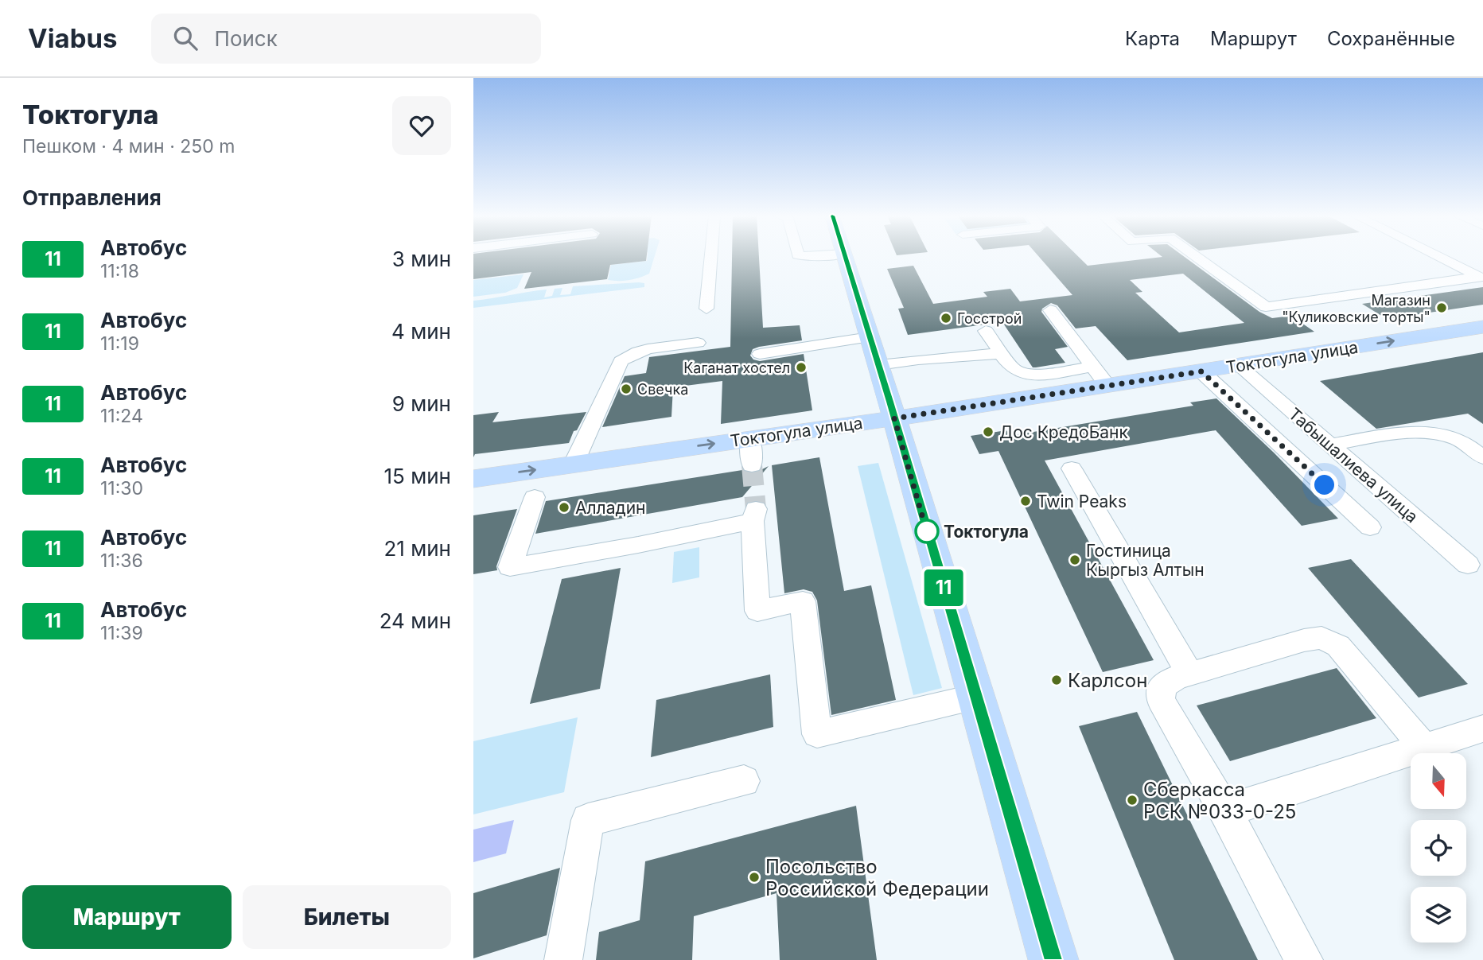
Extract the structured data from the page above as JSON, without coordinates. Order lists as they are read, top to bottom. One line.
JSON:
{"streets":{"main road":["Токтогула улица"],"street":["Табышалиева улица"]},"crossings":[["Токтогула улица","Табышалиева улица"]],"one_way":["Токтогула улица"],"places":["Магазин \"Куликовские торты\"","Госстрой","Каганат хостел","Свечка","Дос КредоБанк","Twin Peaks","Алладин","Токтогула","Гостиница Кыргыз Алтын","Карлсон","Сберкасса РСК №033-0-25","Посольство Российской Федерации"],"lines":["bus line 11"],"north":"bottom","page":{"header":"Viabus","search":"Поиск","nav":["Карта","Маршрут","Сохранённые"],"heading":[["Токтогула","Пешком · 4 мин · 250 m"],"Отправления"],"on_map":"11","list":[{"mark":"11","name":"Автобус","note":"11:18","value":"3 мин"},{"mark":"11","name":"Автобус","note":"11:19","value":"4 мин"},{"mark":"11","name":"Автобус","note":"11:24","value":"9 мин"},{"mark":"11","name":"Автобус","note":"11:30","value":"15 мин"},{"mark":"11","name":"Автобус","note":"11:36","value":"21 мин"},{"mark":"11","name":"Автобус","note":"11:39","value":"24 мин"}],"buttons":["Маршрут","Билеты"]}}
